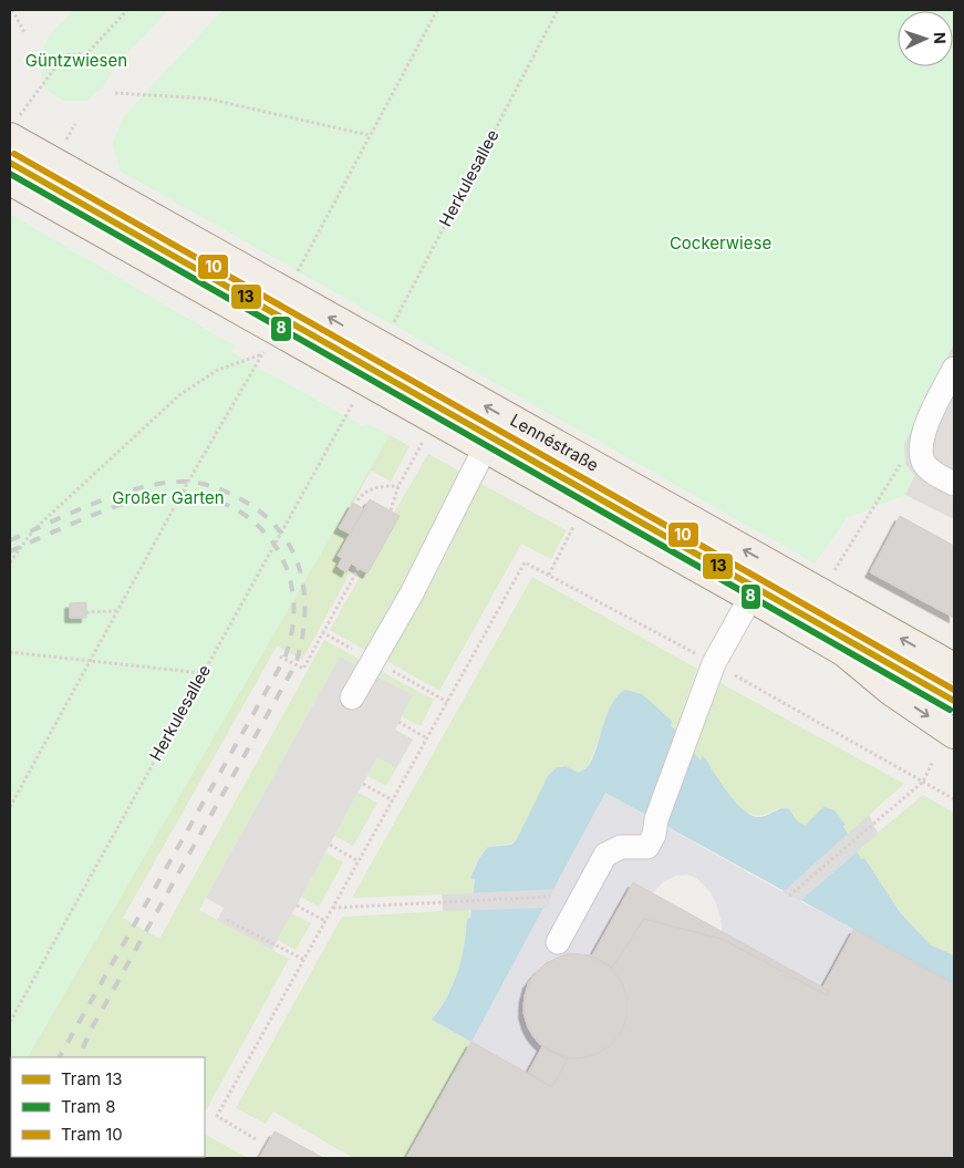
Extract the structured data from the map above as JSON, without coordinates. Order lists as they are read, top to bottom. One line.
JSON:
{"streets":{"main road":["Lennéstraße"],"path":["Herkulesallee"]},"crossings":[["Herkulesallee","Lennéstraße"]],"parks":["Güntzwiesen","Cockerwiese","Großer Garten"],"lines":["tram line 10","tram line 13","tram line 8"],"legend":["Tram 13","Tram 8","Tram 10"],"north":"right"}
